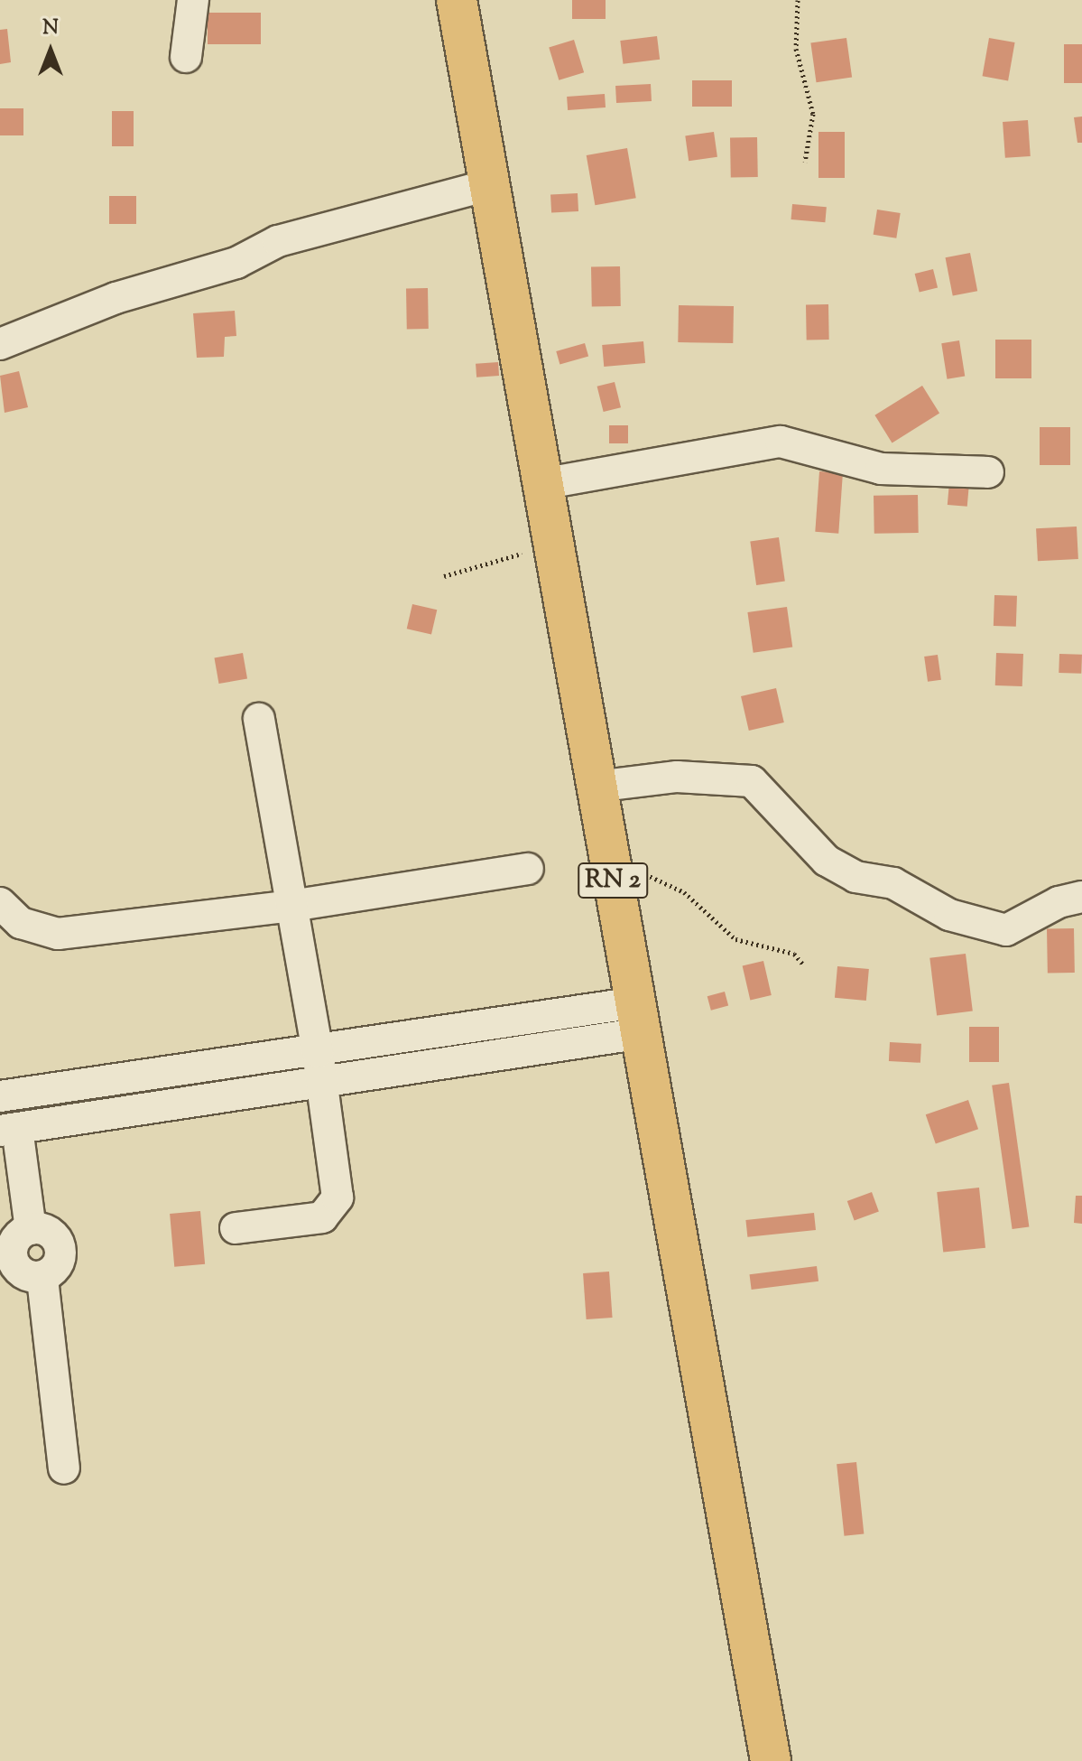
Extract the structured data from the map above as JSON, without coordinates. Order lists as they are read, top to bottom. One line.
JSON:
{"streets":{"main road":["RN 2"]},"north":"top"}
